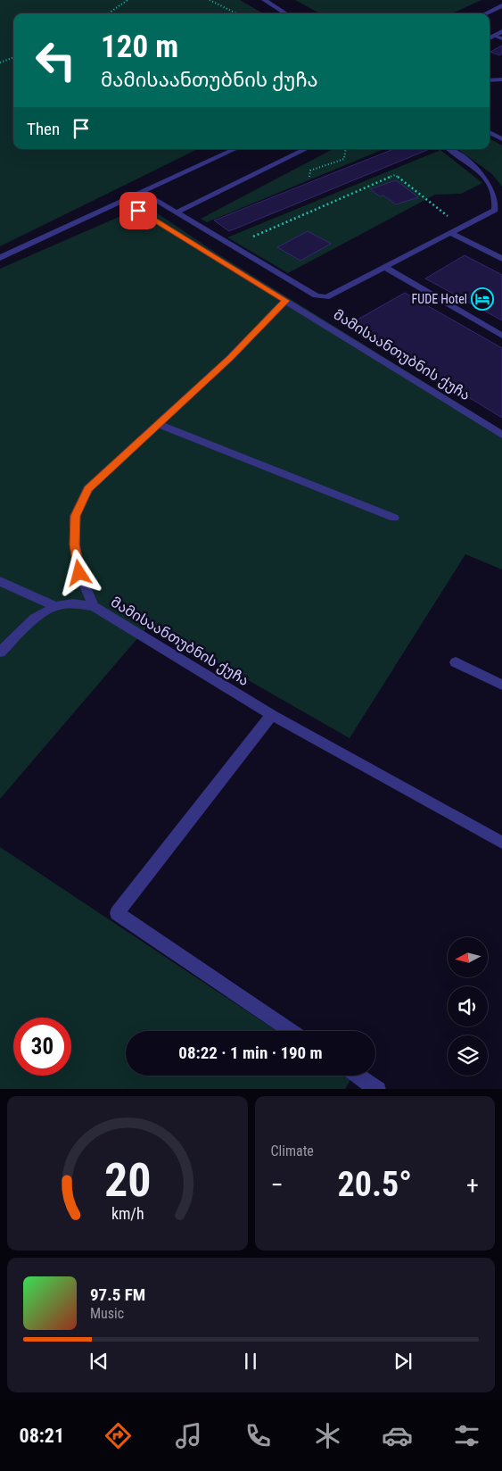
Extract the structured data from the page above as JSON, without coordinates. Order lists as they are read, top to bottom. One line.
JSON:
{"streets":{"street":["მამისაანთუბნის ქუჩა"]},"places":{"hotel":["FUDE Hotel"]},"north":"left","page":{"turn":["120 m","მამისაანთუბნის ქუჩა"],"then":"Then","limit":"30","trip":"08:22 · 1 min · 190 m","tile":"Climate","heat":["−","20.5°","+"],"song":["97.5 FM","Music"],"tabs":"08:21","gauge":["20","km/h"]}}
